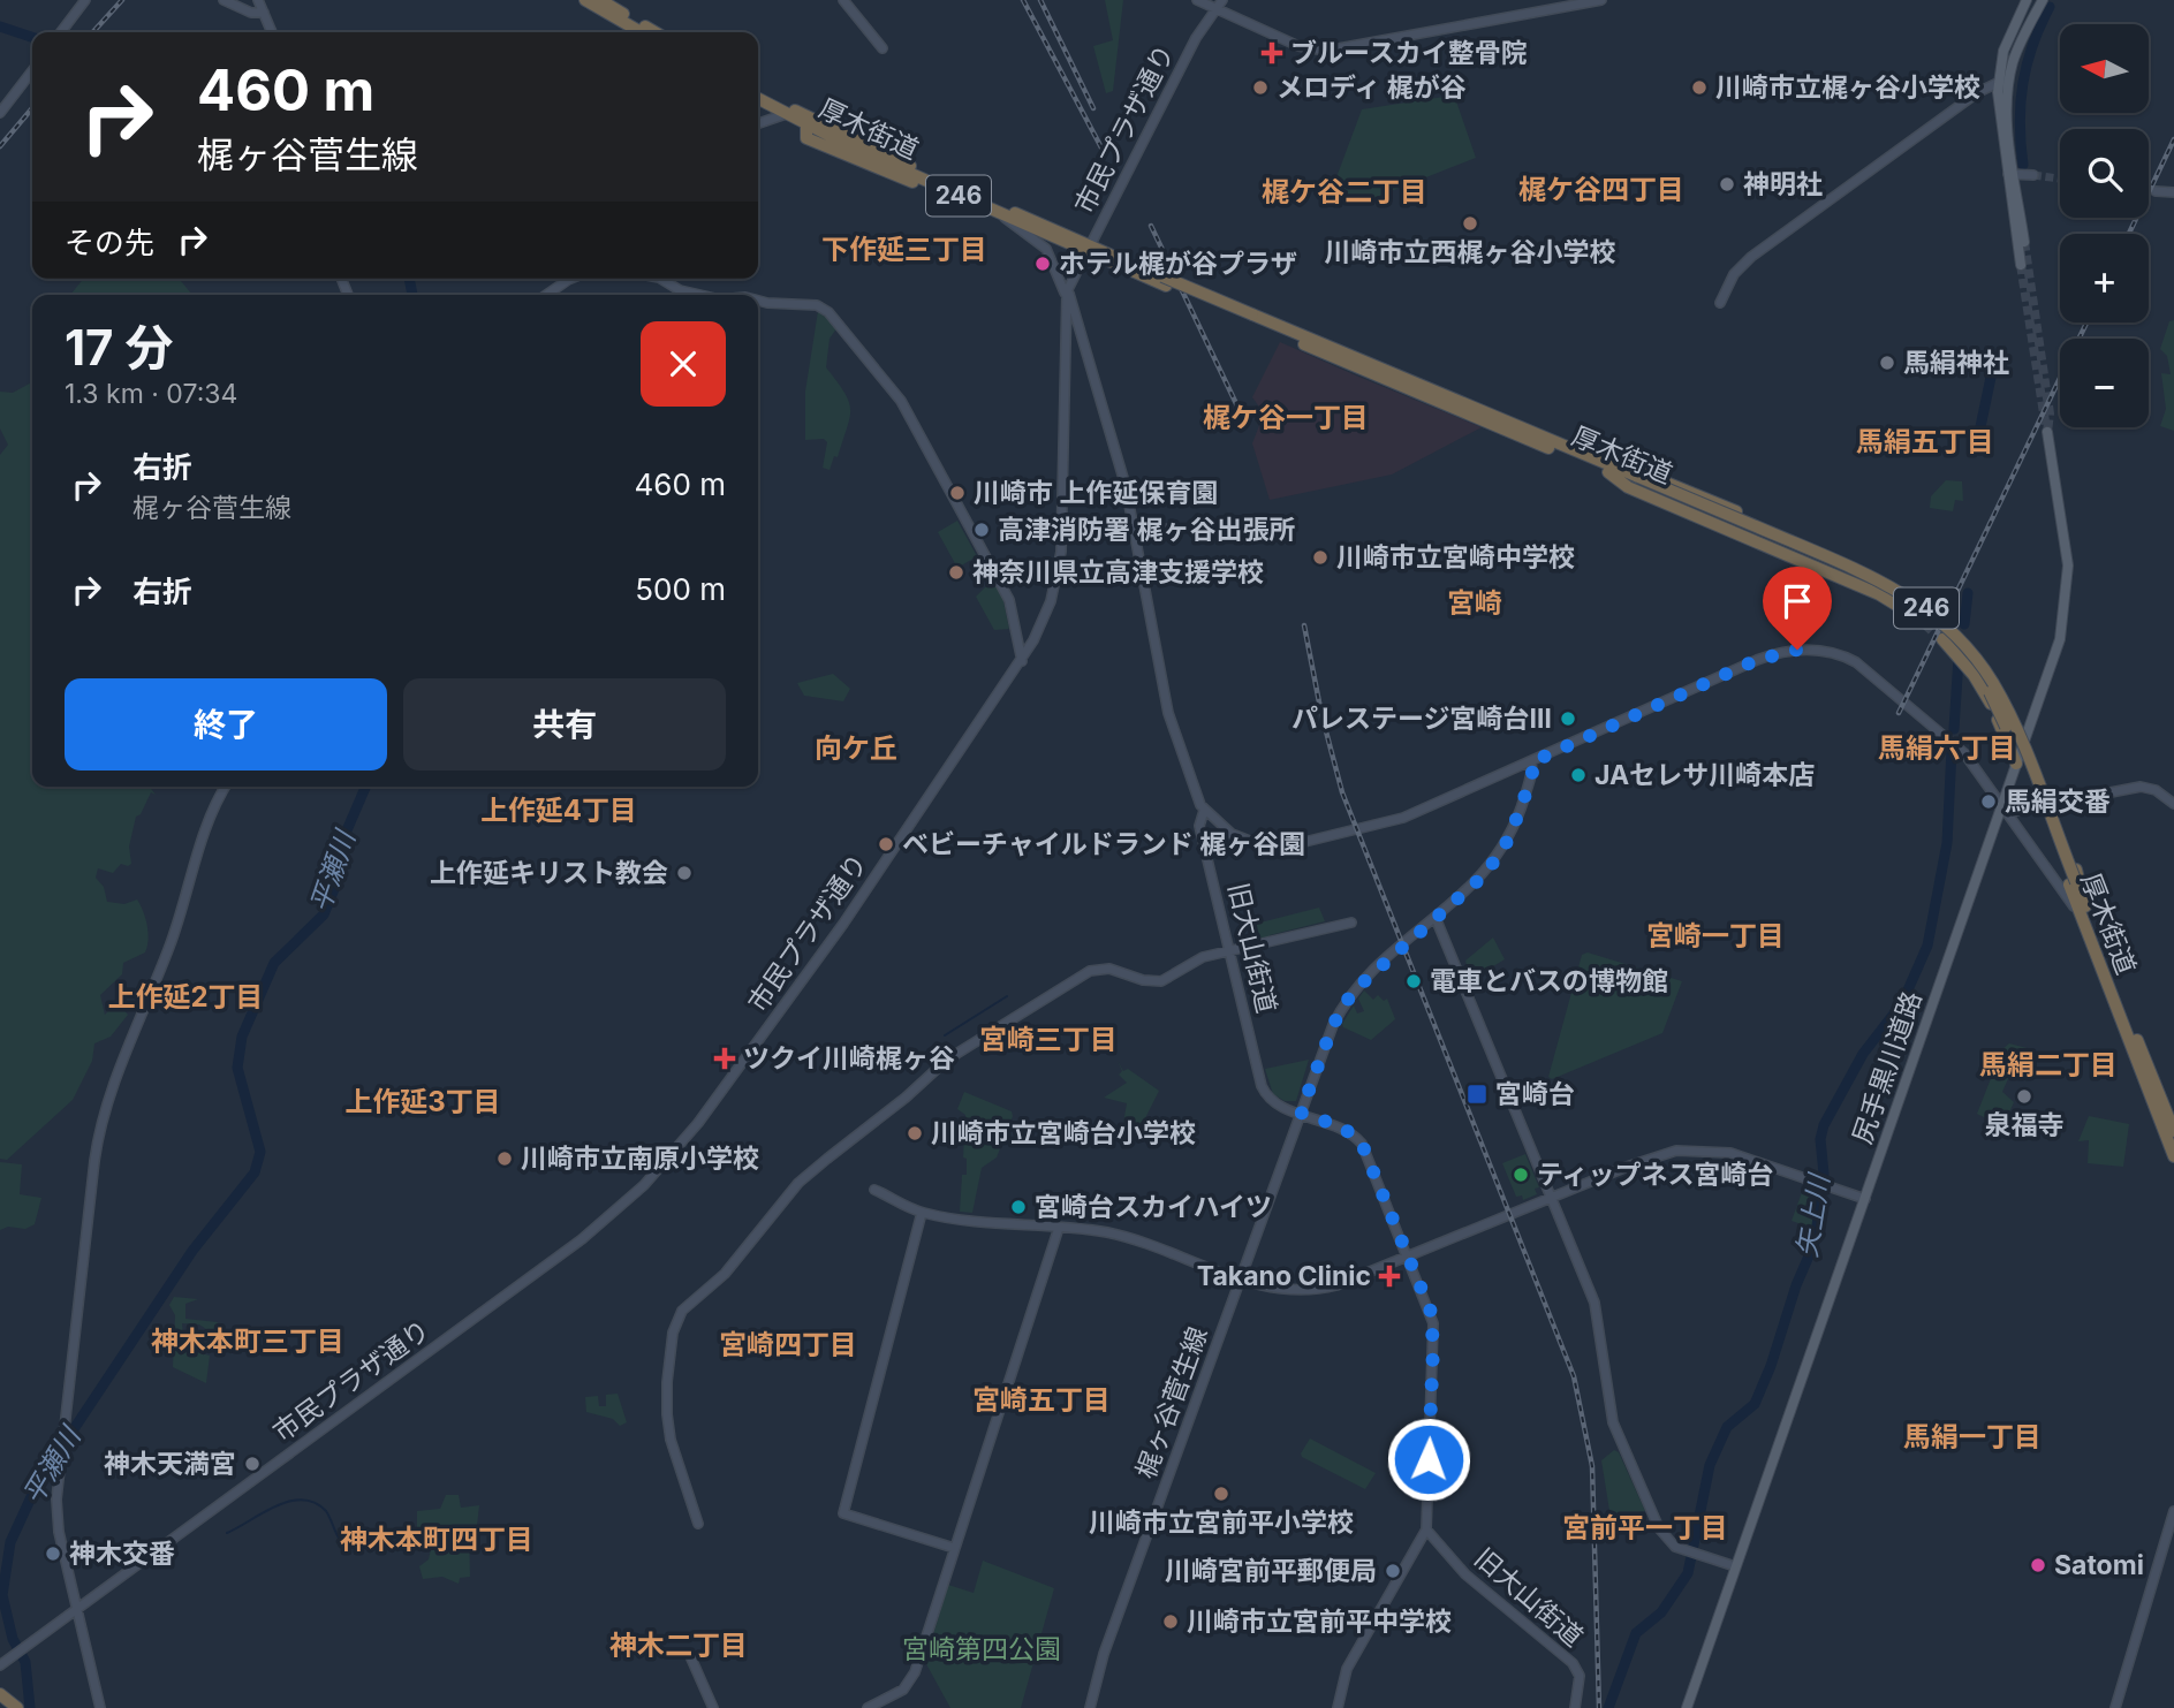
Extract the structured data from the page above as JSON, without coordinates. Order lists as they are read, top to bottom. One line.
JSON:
{"streets":{"highway":["厚木街道","246"],"main road":["尻手黒川道路"],"street":["市民プラザ通り","旧大山街道","梶ヶ谷菅生線"]},"crossings":[["厚木街道","市民プラザ通り"],["旧大山街道","梶ヶ谷菅生線"]],"districts":["梶ケ谷四丁目","梶ケ谷二丁目","下作延三丁目","梶ケ谷一丁目","馬絹五丁目","宮崎","向ケ丘","馬絹六丁目","上作延4丁目","宮崎一丁目","上作延2丁目","宮崎三丁目","馬絹二丁目","上作延3丁目","神木本町三丁目","宮崎四丁目","宮崎五丁目","馬絹一丁目","宮前平一丁目","神木本町四丁目","神木二丁目"],"water":["平瀬川","矢上川"],"parks":["宮崎第四公園"],"places":{"health":["ブルースカイ整骨院","ツクイ川崎梶ヶ谷","Takano Clinic"],"other":["メロディ 梶が谷","川崎市立梶ヶ谷小学校","神明社","川崎市立西梶ヶ谷小学校","ホテル梶が谷プラザ","馬絹神社","川崎市 上作延保育園","高津消防署 梶ヶ谷出張所","川崎市立宮崎中学校","神奈川県立高津支援学校","パレステージ宮崎台Ⅲ","JAセレサ川崎本店","馬絹交番","ベビーチャイルドランド 梶ヶ谷園","上作延キリスト教会","電車とバスの博物館","泉福寺","川崎市立宮崎台小学校","川崎市立南原小学校","ティップネス宮崎台","宮崎台スカイハイツ","神木天満宮","川崎市立宮前平小学校","神木交番","Satomi","川崎宮前平郵便局","川崎市立宮前平中学校"],"transit":["宮崎台"]},"north":"left","page":{"map_buttons":["+","−"],"turn":["460 m","梶ヶ谷菅生線"],"then":"その先","heading":["17 分","1.3 km · 07:34"],"list":[{"name":"右折","note":"梶ヶ谷菅生線","value":"460 m"},{"name":"右折","value":"500 m"}],"buttons":["終了","共有"]}}
